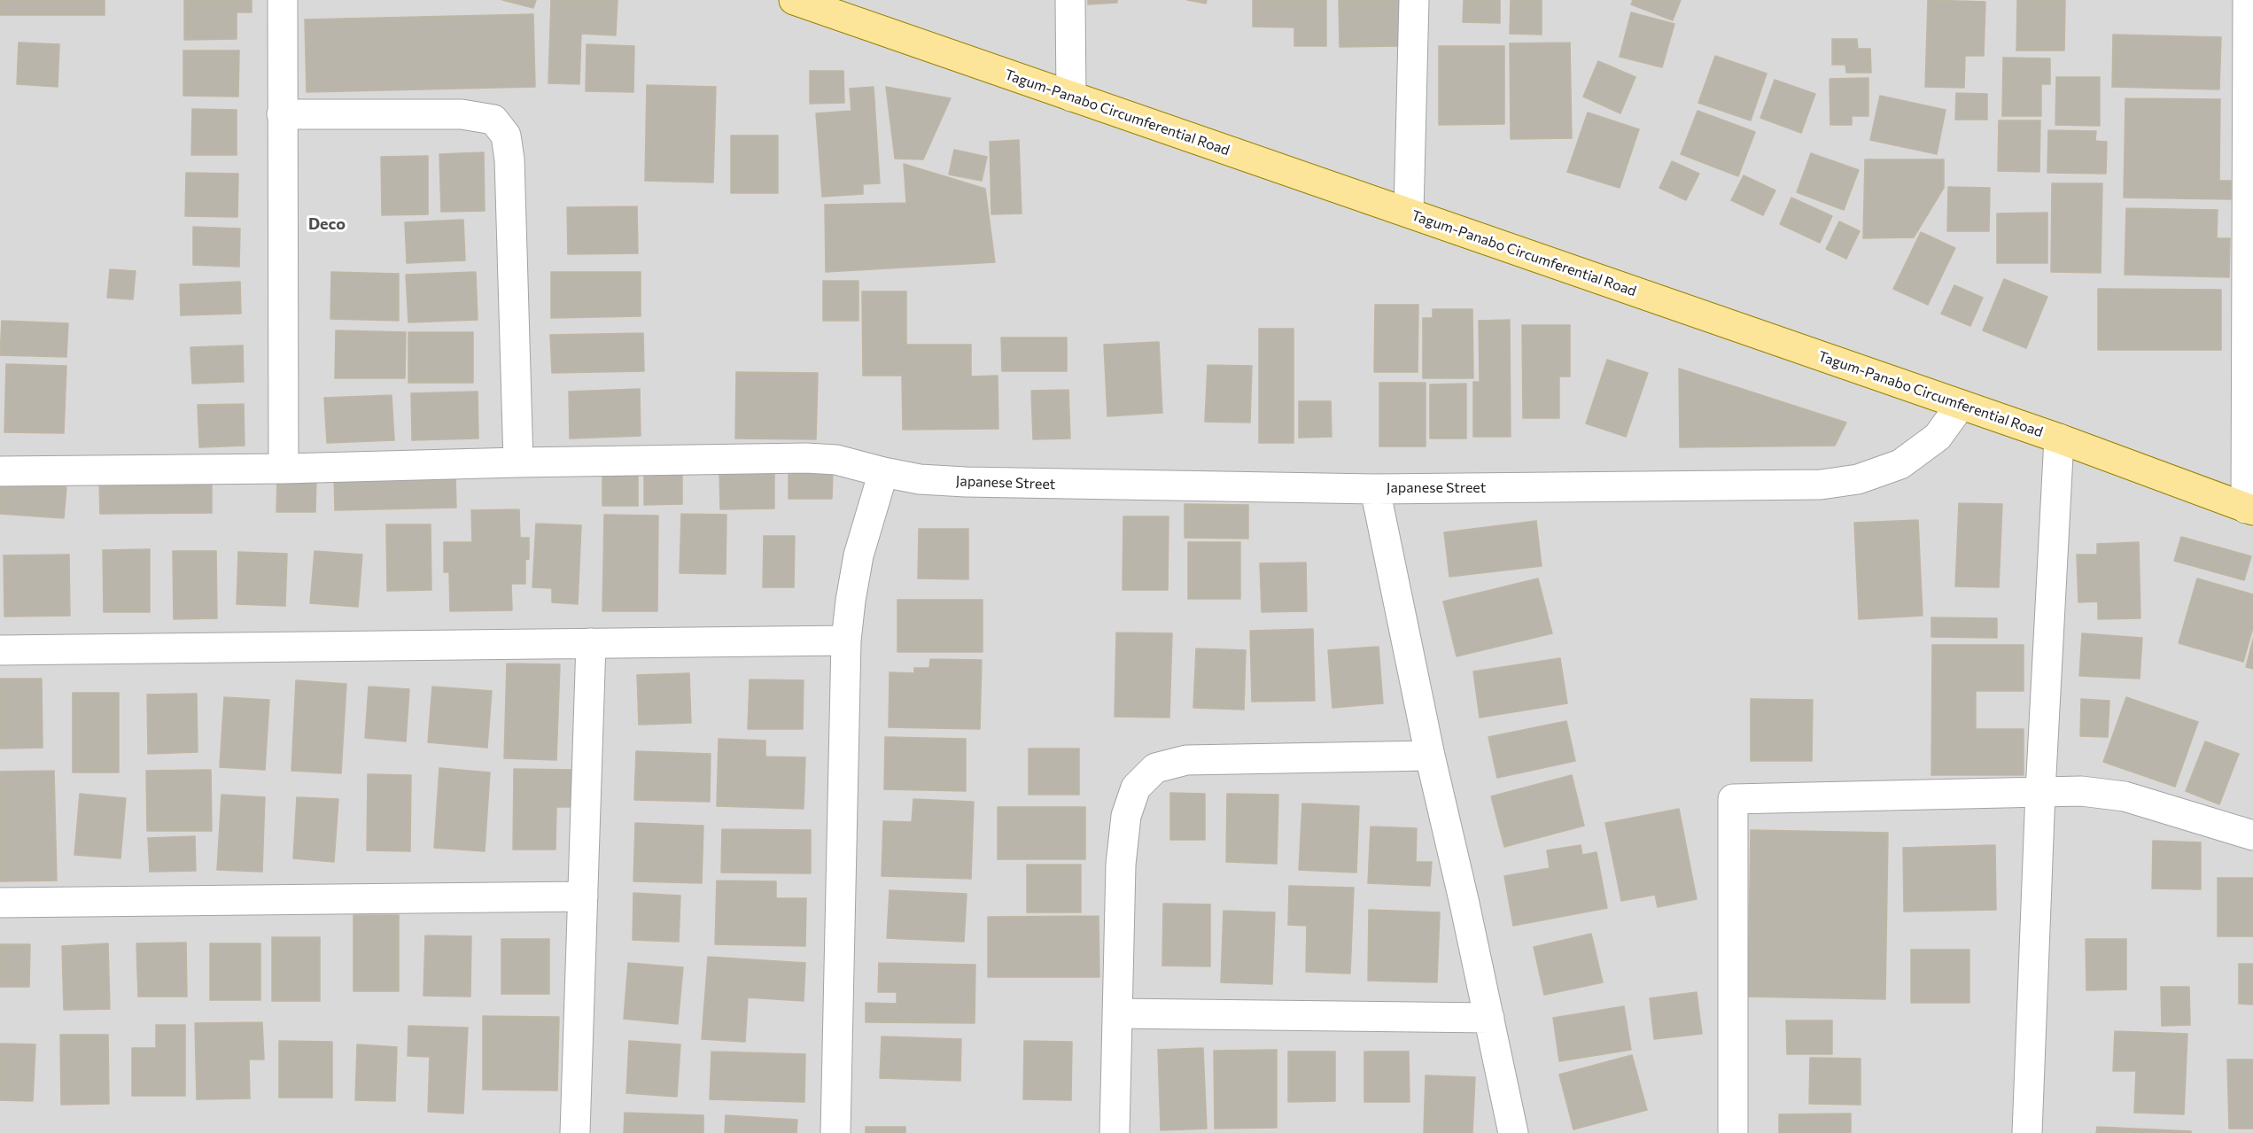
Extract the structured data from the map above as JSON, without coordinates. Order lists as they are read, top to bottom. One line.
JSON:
{"streets":{"main road":["Tagum-Panabo Circumferential Road"],"street":["Japanese Street"]},"crossings":[["Tagum-Panabo Circumferential Road","Japanese Street"]],"districts":["Deco"]}
